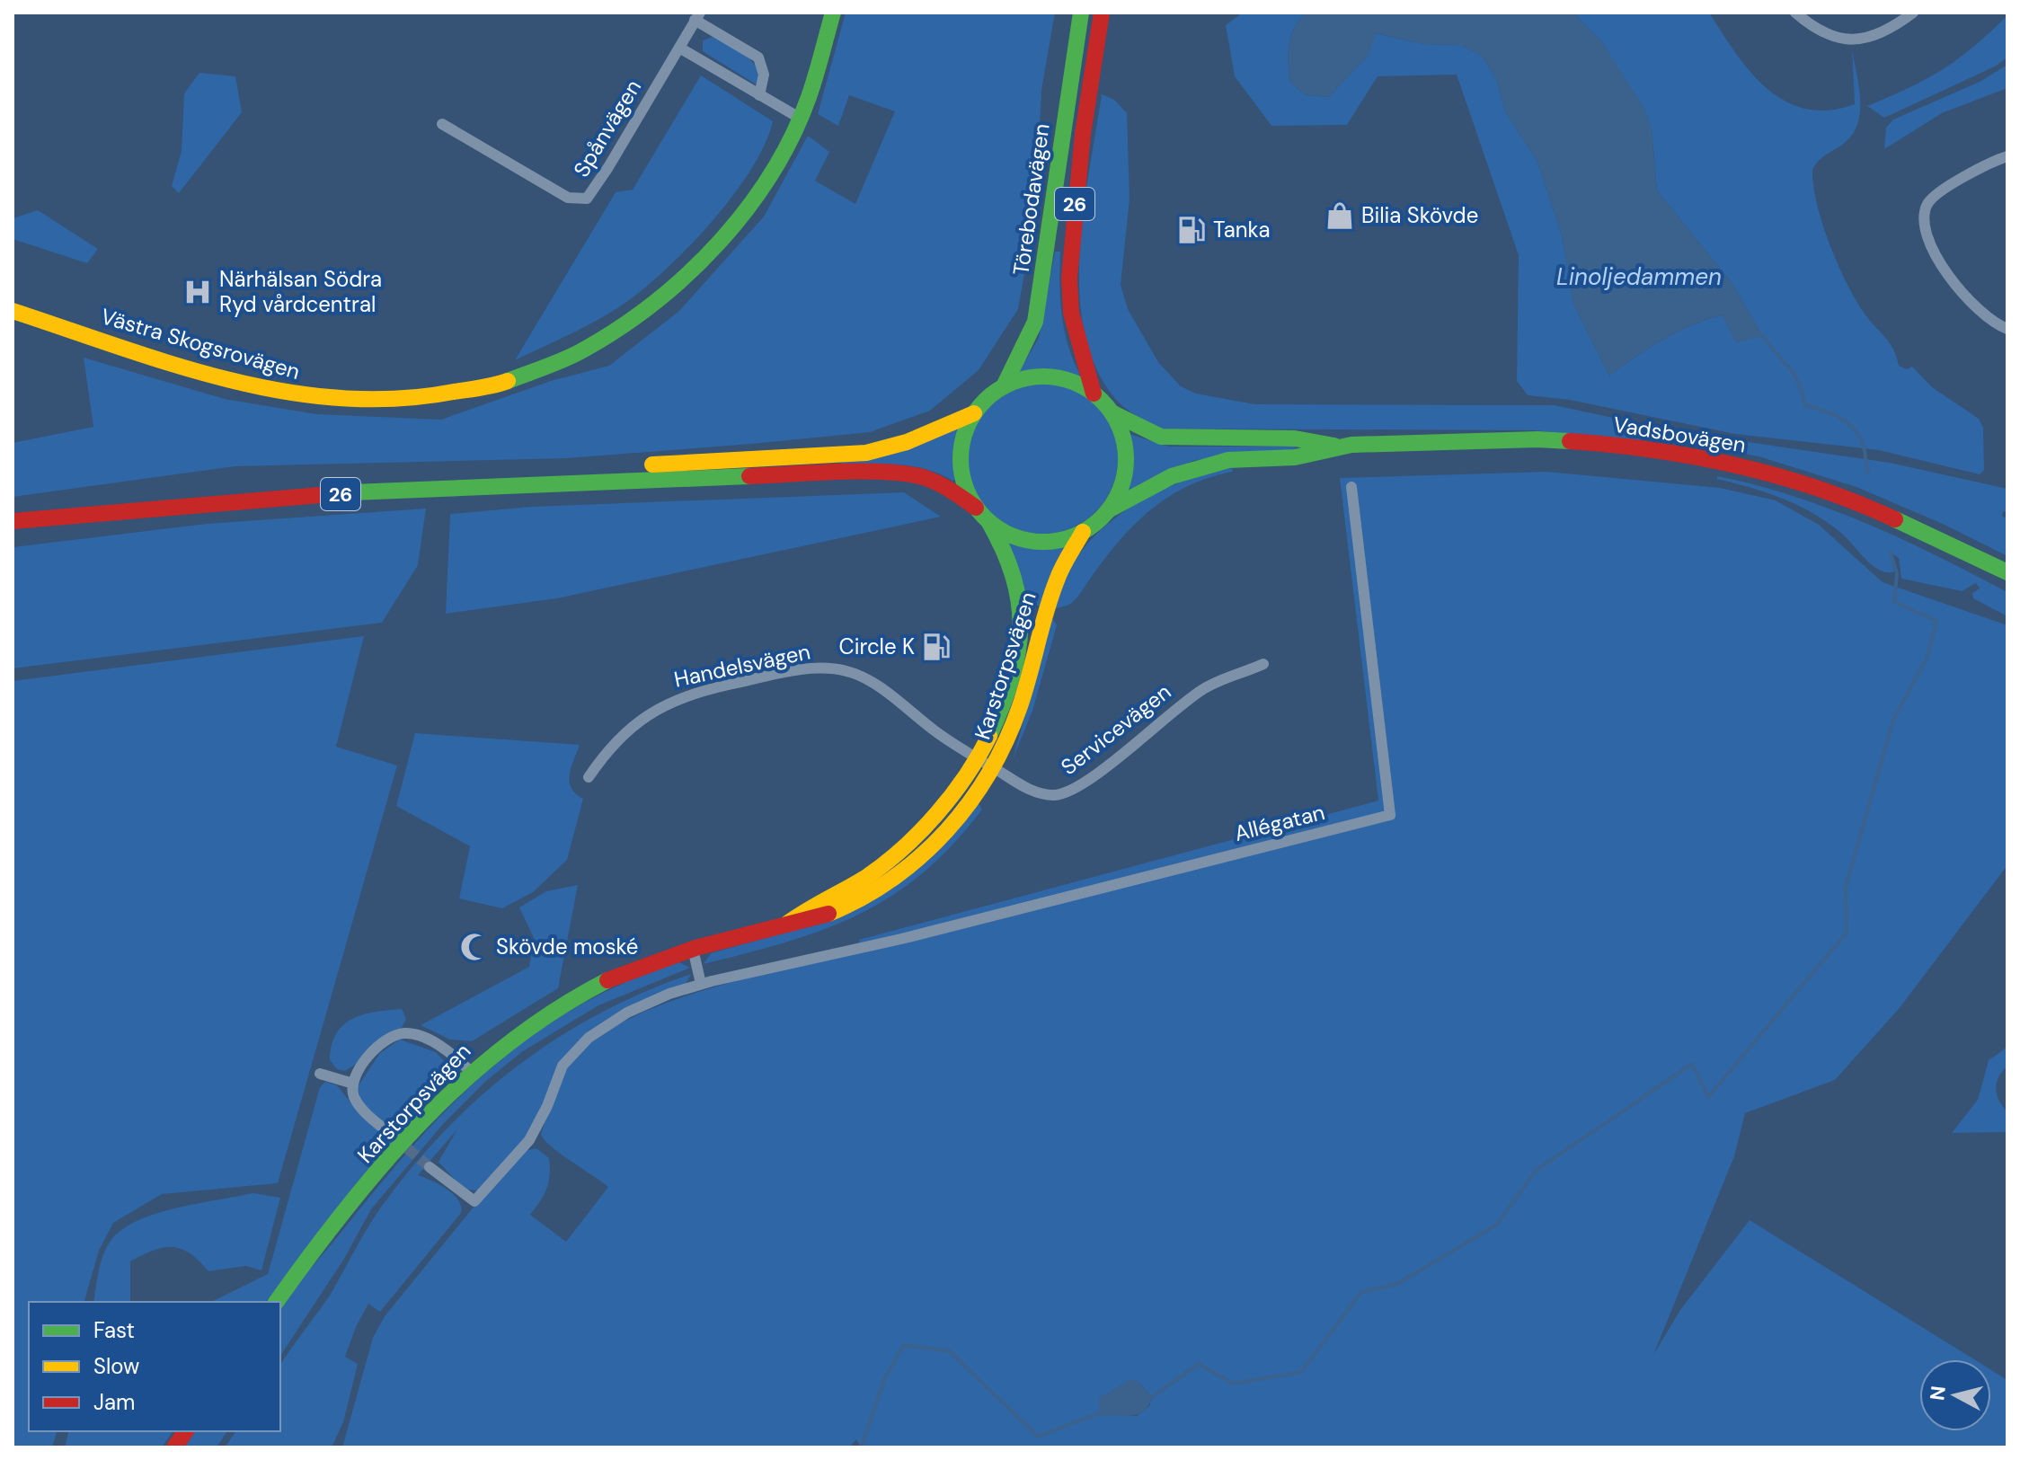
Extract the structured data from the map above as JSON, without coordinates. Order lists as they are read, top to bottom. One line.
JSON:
{"streets":{"main road":["Törebodavägen","26","Västra Skogsrovägen","Vadsbovägen","Karstorpsvägen"],"street":["Spånvägen","Handelsvägen","Servicevägen","Allégatan"]},"crossings":[["Törebodavägen","26"],["Törebodavägen","Vadsbovägen"],["Törebodavägen","Karstorpsvägen"],["26","Vadsbovägen"],["26","Karstorpsvägen"],["Vadsbovägen","Karstorpsvägen"],["Handelsvägen","Karstorpsvägen"],["Handelsvägen","Servicevägen"],["Karstorpsvägen","Servicevägen"]],"water":["Linoljedammen"],"places":{"shop":["Bilia Skövde"],"fuel station":["Tanka","Circle K"],"hospital":["Närhälsan Södra Ryd vårdcentral"],"mosque":["Skövde moské"]},"legend":["Fast","Slow","Jam"],"north":"left"}
